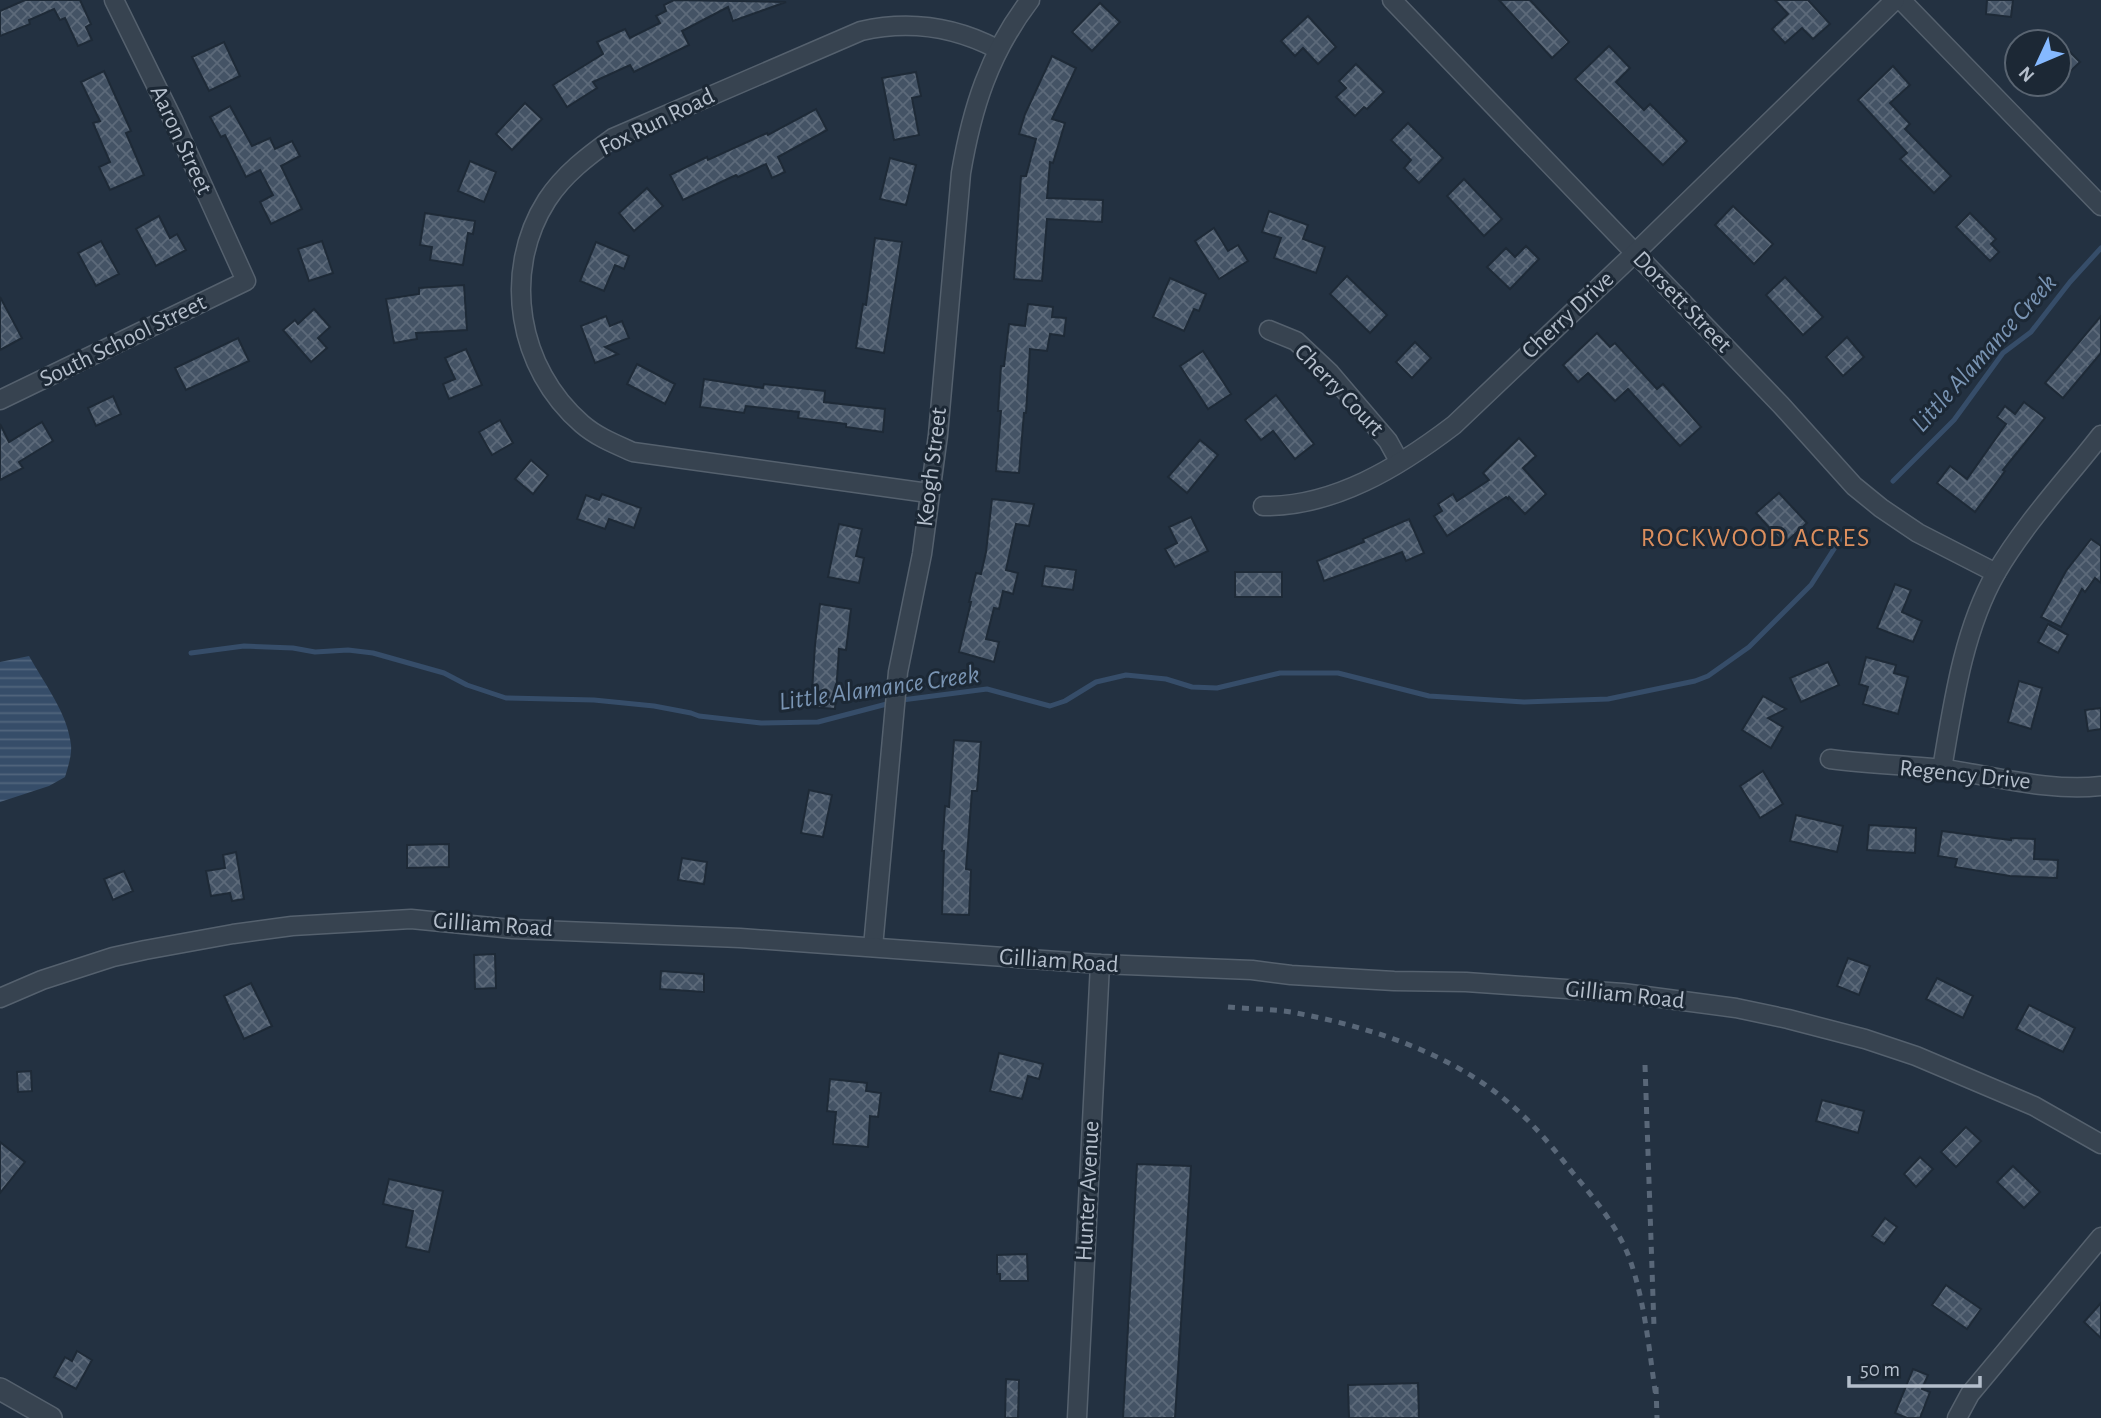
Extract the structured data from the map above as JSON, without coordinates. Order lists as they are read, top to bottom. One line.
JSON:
{"streets":{"street":["Fox Run Road","Aaron Street","Dorsett Street","Cherry Drive","South School Street","Cherry Court","Keogh Street","Regency Drive","Gilliam Road","Hunter Avenue"]},"crossings":[["Fox Run Road","Keogh Street"],["Aaron Street","South School Street"],["Dorsett Street","Cherry Drive"],["Cherry Drive","Cherry Court"],["Keogh Street","Gilliam Road"],["Gilliam Road","Hunter Avenue"]],"districts":["ROCKWOOD ACRES"],"water":["Little Alamance Creek"],"scale_bar":"50 m","north":"bottom left"}
